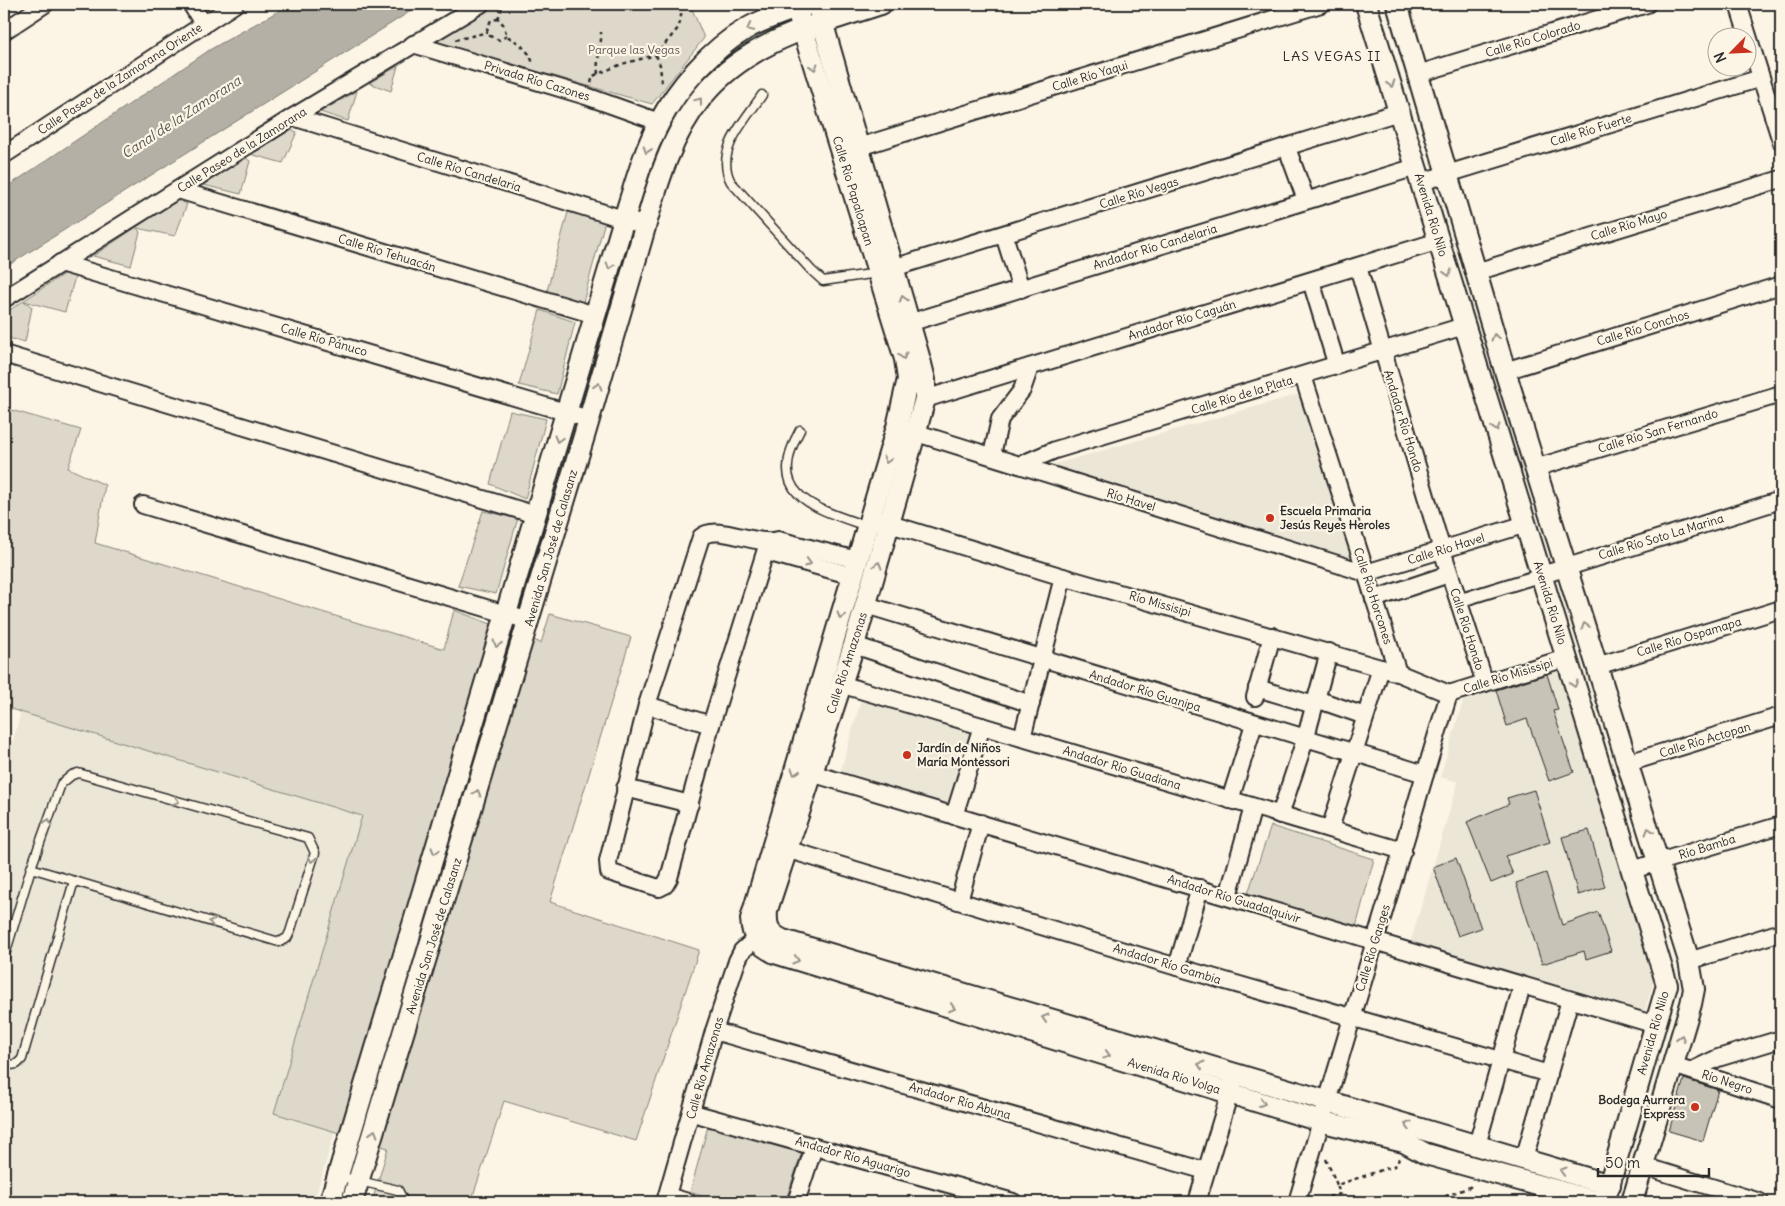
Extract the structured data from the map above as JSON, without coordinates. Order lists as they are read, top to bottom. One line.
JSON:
{"streets":{"street":["Calle Río Colorado","Calle Río Yaqui","Calle Paseo de la Zamorana Oriente","Privada Río Cazones","Calle Río Fuerte","Calle Paseo de la Zamorana","Calle Río Candelaria","Calle Río Papaloapan","Calle Río Vegas","Avenida Río Nilo","Calle Río Mayo","Andador Río Candelaria","Calle Río Tehuacán","Andador Río Caguán","Calle Río Conchos","Calle Río Pánuco","Calle Río de la Plata","Andador Río Hondo","Calle Río San Fernando","Río Havel","Calle Río Soto La Marina","Avenida San José de Calasanz","Calle Río Havel","Calle Río Horcones","Río Missisipi","Calle Río Hondo","Calle Río Ospamapa","Calle Río Amazonas","Calle Río Misissipi","Andador Río Guanipa","Calle Río Actopan","Andador Río Guadiana","Río Bamba","Andador Río Guadalquivir","Calle Río Ganges","Andador Río Gambia","Avenida Río Volga","Río Negro","Andador Río Abuna","Andador Río Aguarigo"]},"crossings":[["Calle Río Colorado","Avenida Río Nilo"],["Calle Río Yaqui","Calle Río Papaloapan"],["Privada Río Cazones","Calle Paseo de la Zamorana"],["Privada Río Cazones","Avenida San José de Calasanz"],["Calle Río Fuerte","Avenida Río Nilo"],["Calle Río Fuerte","Andador Río Candelaria"],["Calle Paseo de la Zamorana","Calle Río Candelaria"],["Calle Paseo de la Zamorana","Calle Río Tehuacán"],["Calle Paseo de la Zamorana","Calle Río Pánuco"],["Calle Río Candelaria","Avenida San José de Calasanz"],["Calle Río Papaloapan","Calle Río Vegas"],["Calle Río Papaloapan","Andador Río Candelaria"],["Calle Río Papaloapan","Andador Río Caguán"],["Calle Río Papaloapan","Avenida San José de Calasanz"],["Calle Río Papaloapan","Calle Río Amazonas"],["Calle Río Vegas","Avenida Río Nilo"],["Avenida Río Nilo","Calle Río Mayo"],["Avenida Río Nilo","Andador Río Candelaria"],["Avenida Río Nilo","Andador Río Caguán"],["Avenida Río Nilo","Calle Río Conchos"],["Avenida Río Nilo","Calle Río de la Plata"],["Avenida Río Nilo","Calle Río San Fernando"],["Avenida Río Nilo","Calle Río Soto La Marina"],["Avenida Río Nilo","Calle Río Havel"],["Avenida Río Nilo","Calle Río Ospamapa"],["Avenida Río Nilo","Calle Río Misissipi"],["Avenida Río Nilo","Calle Río Actopan"],["Avenida Río Nilo","Río Bamba"],["Avenida Río Nilo","Andador Río Guadalquivir"],["Avenida Río Nilo","Avenida Río Volga"],["Avenida Río Nilo","Río Negro"],["Calle Río Tehuacán","Avenida San José de Calasanz"],["Andador Río Caguán","Andador Río Hondo"],["Andador Río Caguán","Calle Río Amazonas"],["Calle Río Pánuco","Avenida San José de Calasanz"],["Calle Río de la Plata","Andador Río Hondo"],["Calle Río de la Plata","Río Havel"],["Calle Río de la Plata","Calle Río Horcones"],["Andador Río Hondo","Calle Río Havel"],["Andador Río Hondo","Calle Río Hondo"],["Río Havel","Calle Río Havel"],["Río Havel","Calle Río Horcones"],["Río Havel","Calle Río Amazonas"],["Calle Río Havel","Calle Río Horcones"],["Calle Río Horcones","Río Missisipi"],["Río Missisipi","Calle Río Amazonas"],["Río Missisipi","Calle Río Misissipi"],["Río Missisipi","Calle Río Ganges"],["Calle Río Hondo","Calle Río Misissipi"],["Calle Río Amazonas","Andador Río Guanipa"],["Calle Río Amazonas","Andador Río Guadiana"],["Calle Río Amazonas","Andador Río Guadalquivir"],["Calle Río Amazonas","Andador Río Gambia"],["Calle Río Amazonas","Avenida Río Volga"],["Calle Río Amazonas","Andador Río Abuna"],["Calle Río Amazonas","Andador Río Aguarigo"],["Calle Río Misissipi","Calle Río Ganges"],["Andador Río Guanipa","Calle Río Ganges"],["Andador Río Guadiana","Calle Río Ganges"],["Andador Río Guadalquivir","Calle Río Ganges"],["Calle Río Ganges","Andador Río Gambia"],["Calle Río Ganges","Avenida Río Volga"]],"districts":["LAS VEGAS II"],"water":["Canal de la Zamorana"],"parks":["Parque las Vegas"],"places":["Escuela Primaria Jesús Reyes Heroles","Jardín de Niños María Montessori","Bodega Aurrera Express"],"scale_bar":"50 m","north":"bottom left"}
